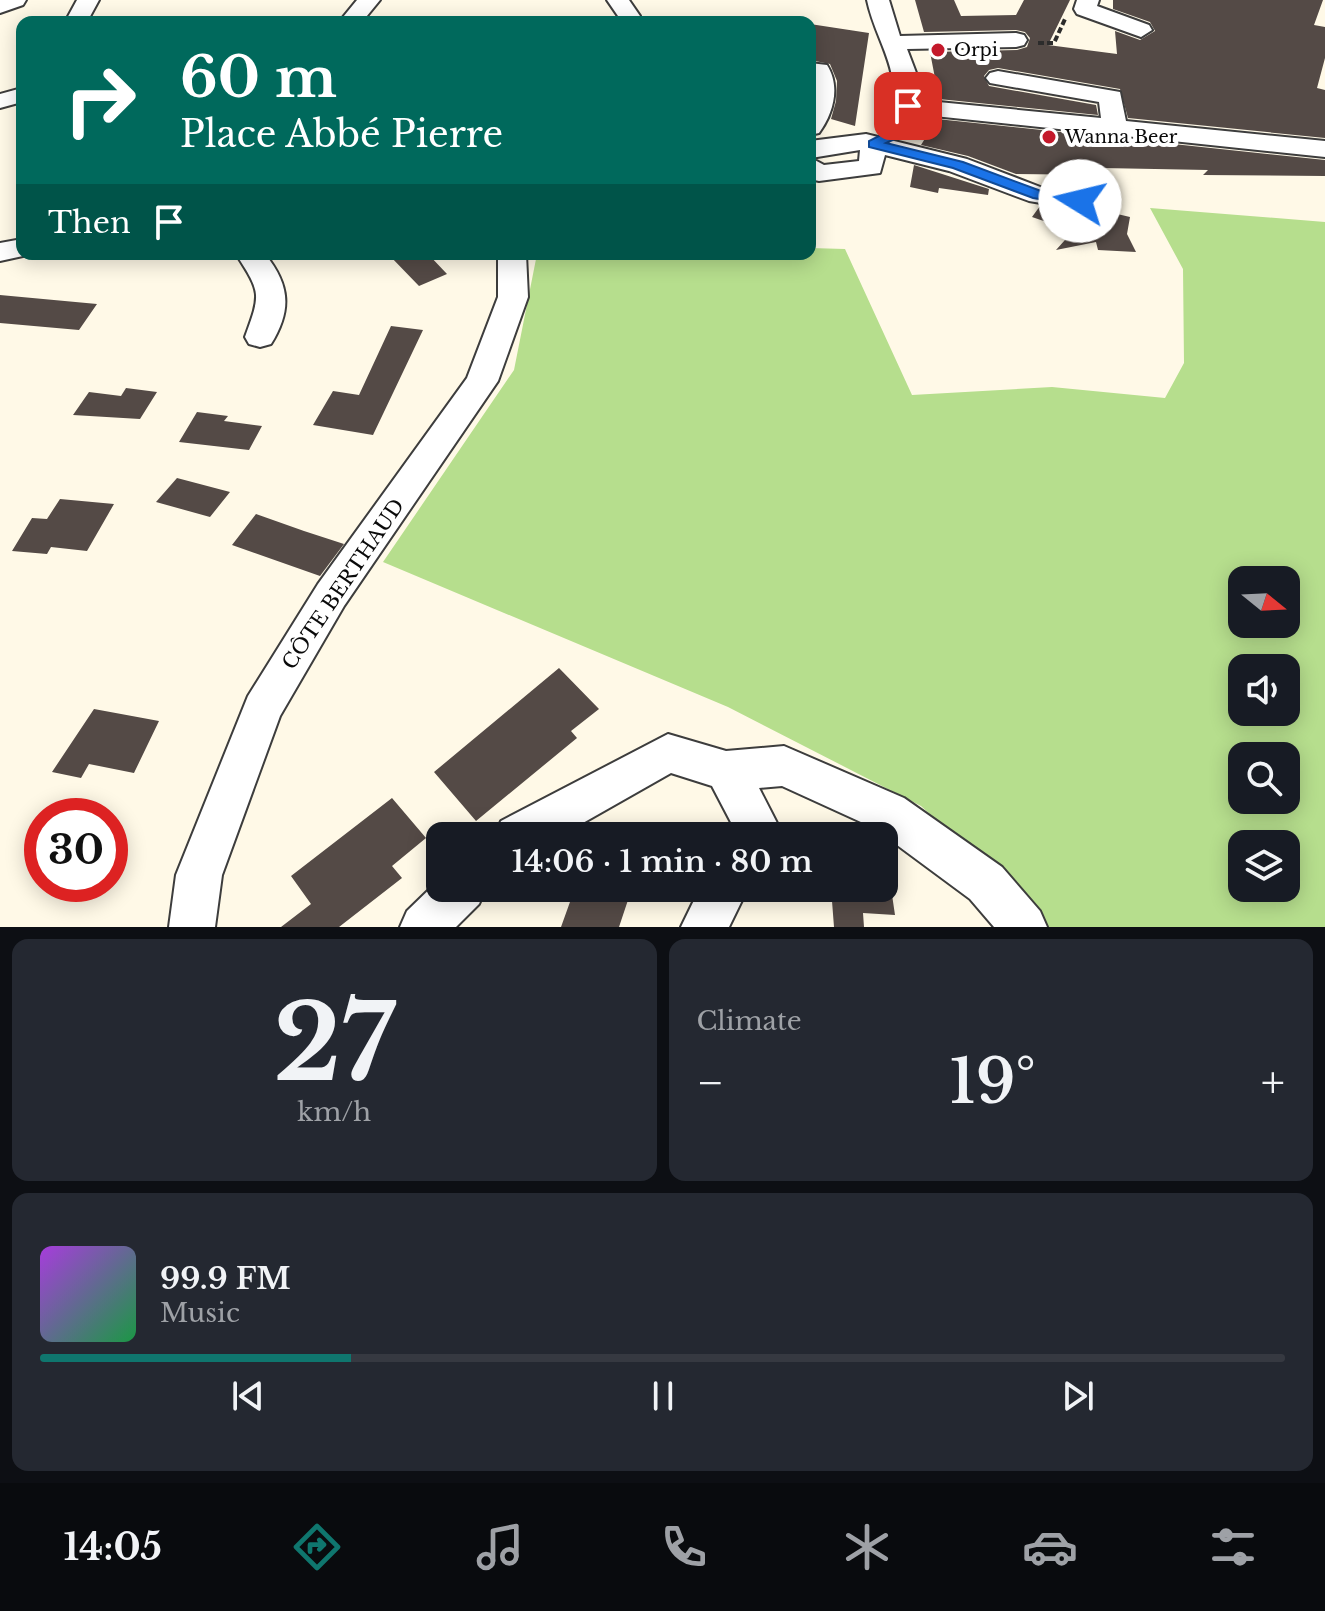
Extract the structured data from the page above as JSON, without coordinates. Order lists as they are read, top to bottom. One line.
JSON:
{"streets":{"street":["CÔTE BERTHAUD"]},"places":["Orpi","Wanna Beer"],"north":"right","page":{"turn":["60 m","Place Abbé Pierre"],"then":"Then","limit":"30","trip":"14:06 · 1 min · 80 m","tile":[["27","km/h"],"Climate"],"heat":["−","19°","+"],"song":["99.9 FM","Music"],"tabs":"14:05"}}
